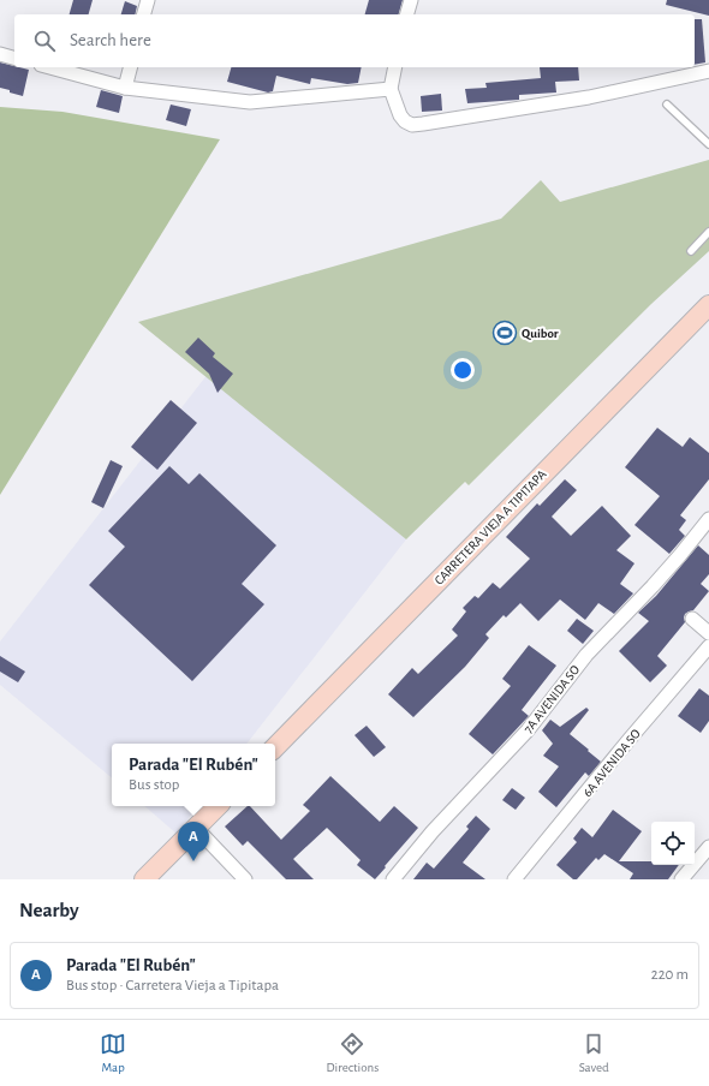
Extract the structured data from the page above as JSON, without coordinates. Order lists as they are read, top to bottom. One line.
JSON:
{"streets":{"main road":["CARRETERA VIEJA A TIPITAPA"],"street":["7A AVENIDA SO","6A AVENIDA SO"]},"places":{"sports":["Quibor"]},"page":{"search":"Search here","popup":["Parada \"El Rubén\"","Bus stop"],"pins":"A","heading":"Nearby","list":[{"mark":"A","name":"Parada \"El Rubén\"","note":"Bus stop · Carretera Vieja a Tipitapa","value":"220 m"}],"nav":["Map","Directions","Saved"]}}
